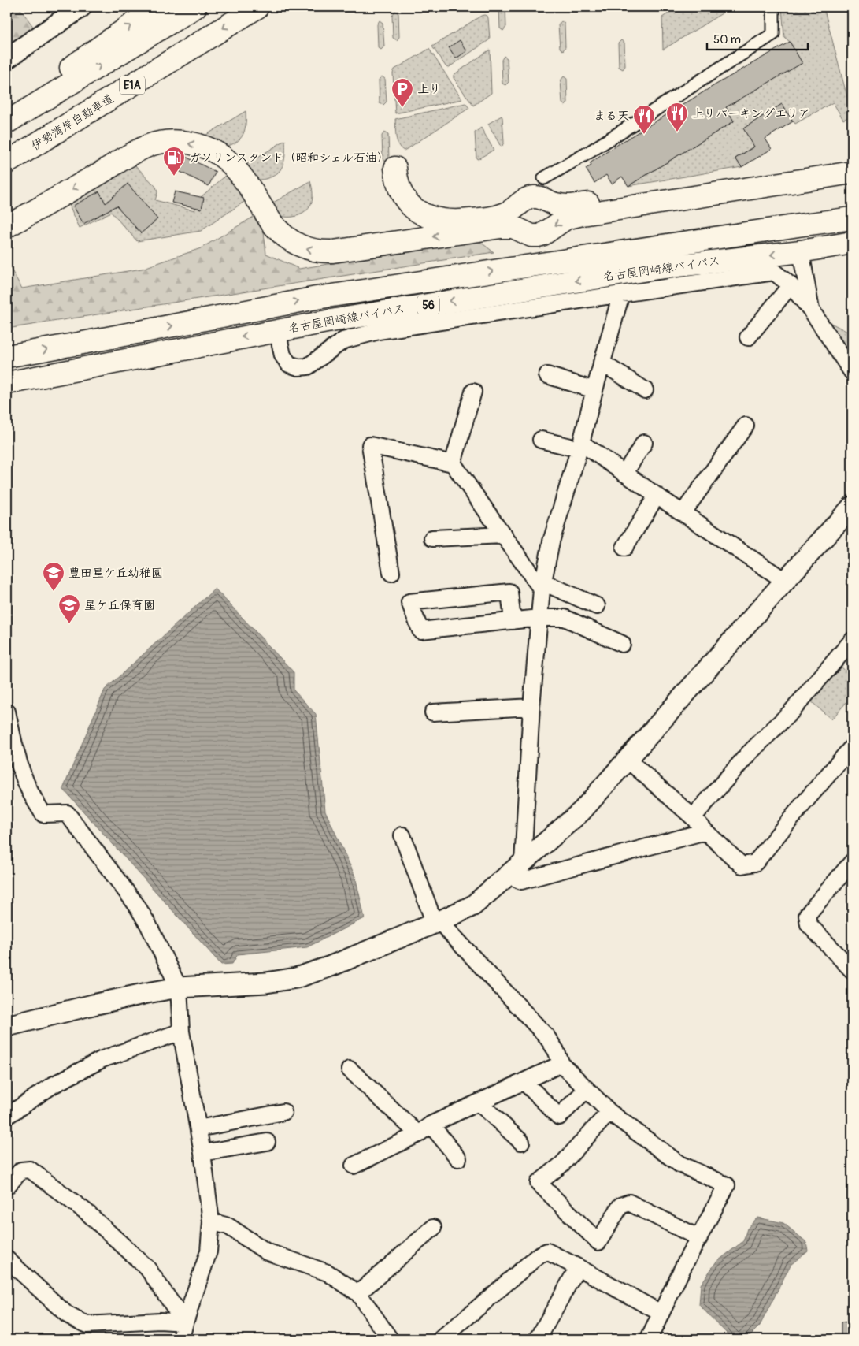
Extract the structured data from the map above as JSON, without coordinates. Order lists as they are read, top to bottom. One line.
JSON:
{"streets":{"main road":["E1A","伊勢湾岸自動車道","名古屋岡崎線バイパス","56"]},"places":{"parking":["上り"],"restaurant":["上りパーキングエリア","まる天"],"fuel station":["ガソリンスタンド（昭和シェル石油）"],"school or university":["豊田星ケ丘幼稚園","星ケ丘保育園"]},"scale_bar":"50 m"}
